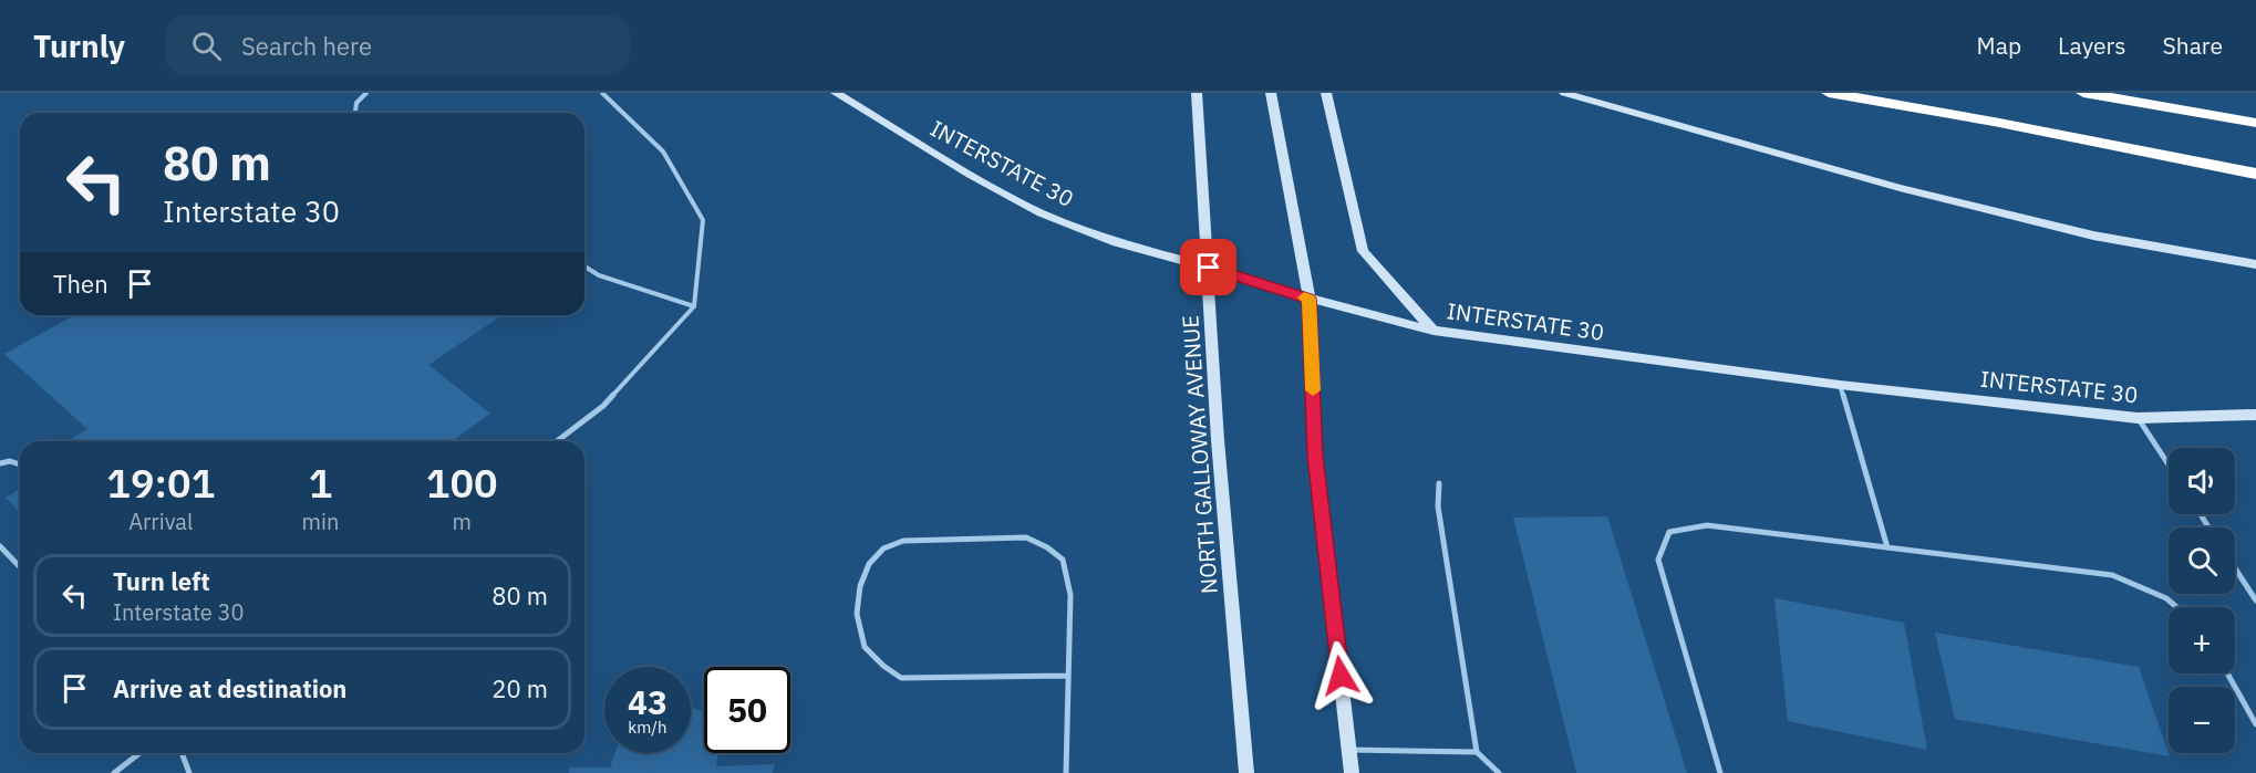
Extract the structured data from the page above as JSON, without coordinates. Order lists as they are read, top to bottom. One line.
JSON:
{"streets":{"main road":["INTERSTATE 30","NORTH GALLOWAY AVENUE"]},"crossings":[["INTERSTATE 30","NORTH GALLOWAY AVENUE"]],"page":{"header":"Turnly","search":"Search here","nav":["Map","Layers","Share"],"turn":["80 m","Interstate 30"],"then":"Then","eta":["19:01","Arrival","1","min","100","m"],"map_buttons":["+","−"],"list":[{"name":"Turn left","note":"Interstate 30","value":"80 m"},{"name":"Arrive at destination","value":"20 m"}],"speed":"43 km/h","limit":"50"}}
